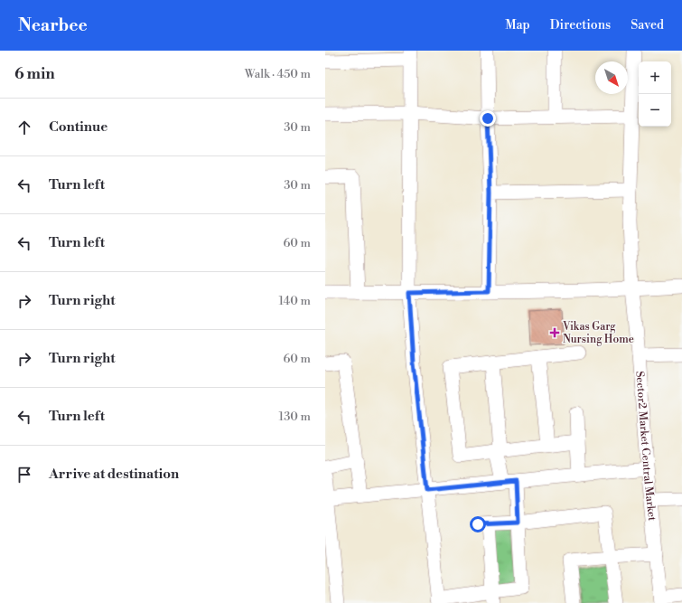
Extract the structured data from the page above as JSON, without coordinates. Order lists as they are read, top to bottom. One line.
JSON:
{"streets":{"street":["Sector2 Market Central Market"]},"places":{"health":["Vikas Garg Nursing Home"]},"north":"bottom right","page":{"header":"Nearbee","nav":["Map","Directions","Saved"],"heading":["6 min","Walk · 450 m"],"map_buttons":["+","−"],"list":[["Continue","30 m"],["Turn left","30 m"],["Turn left","60 m"],["Turn right","140 m"],["Turn right","60 m"],["Turn left","130 m"],"Arrive at destination"]}}
